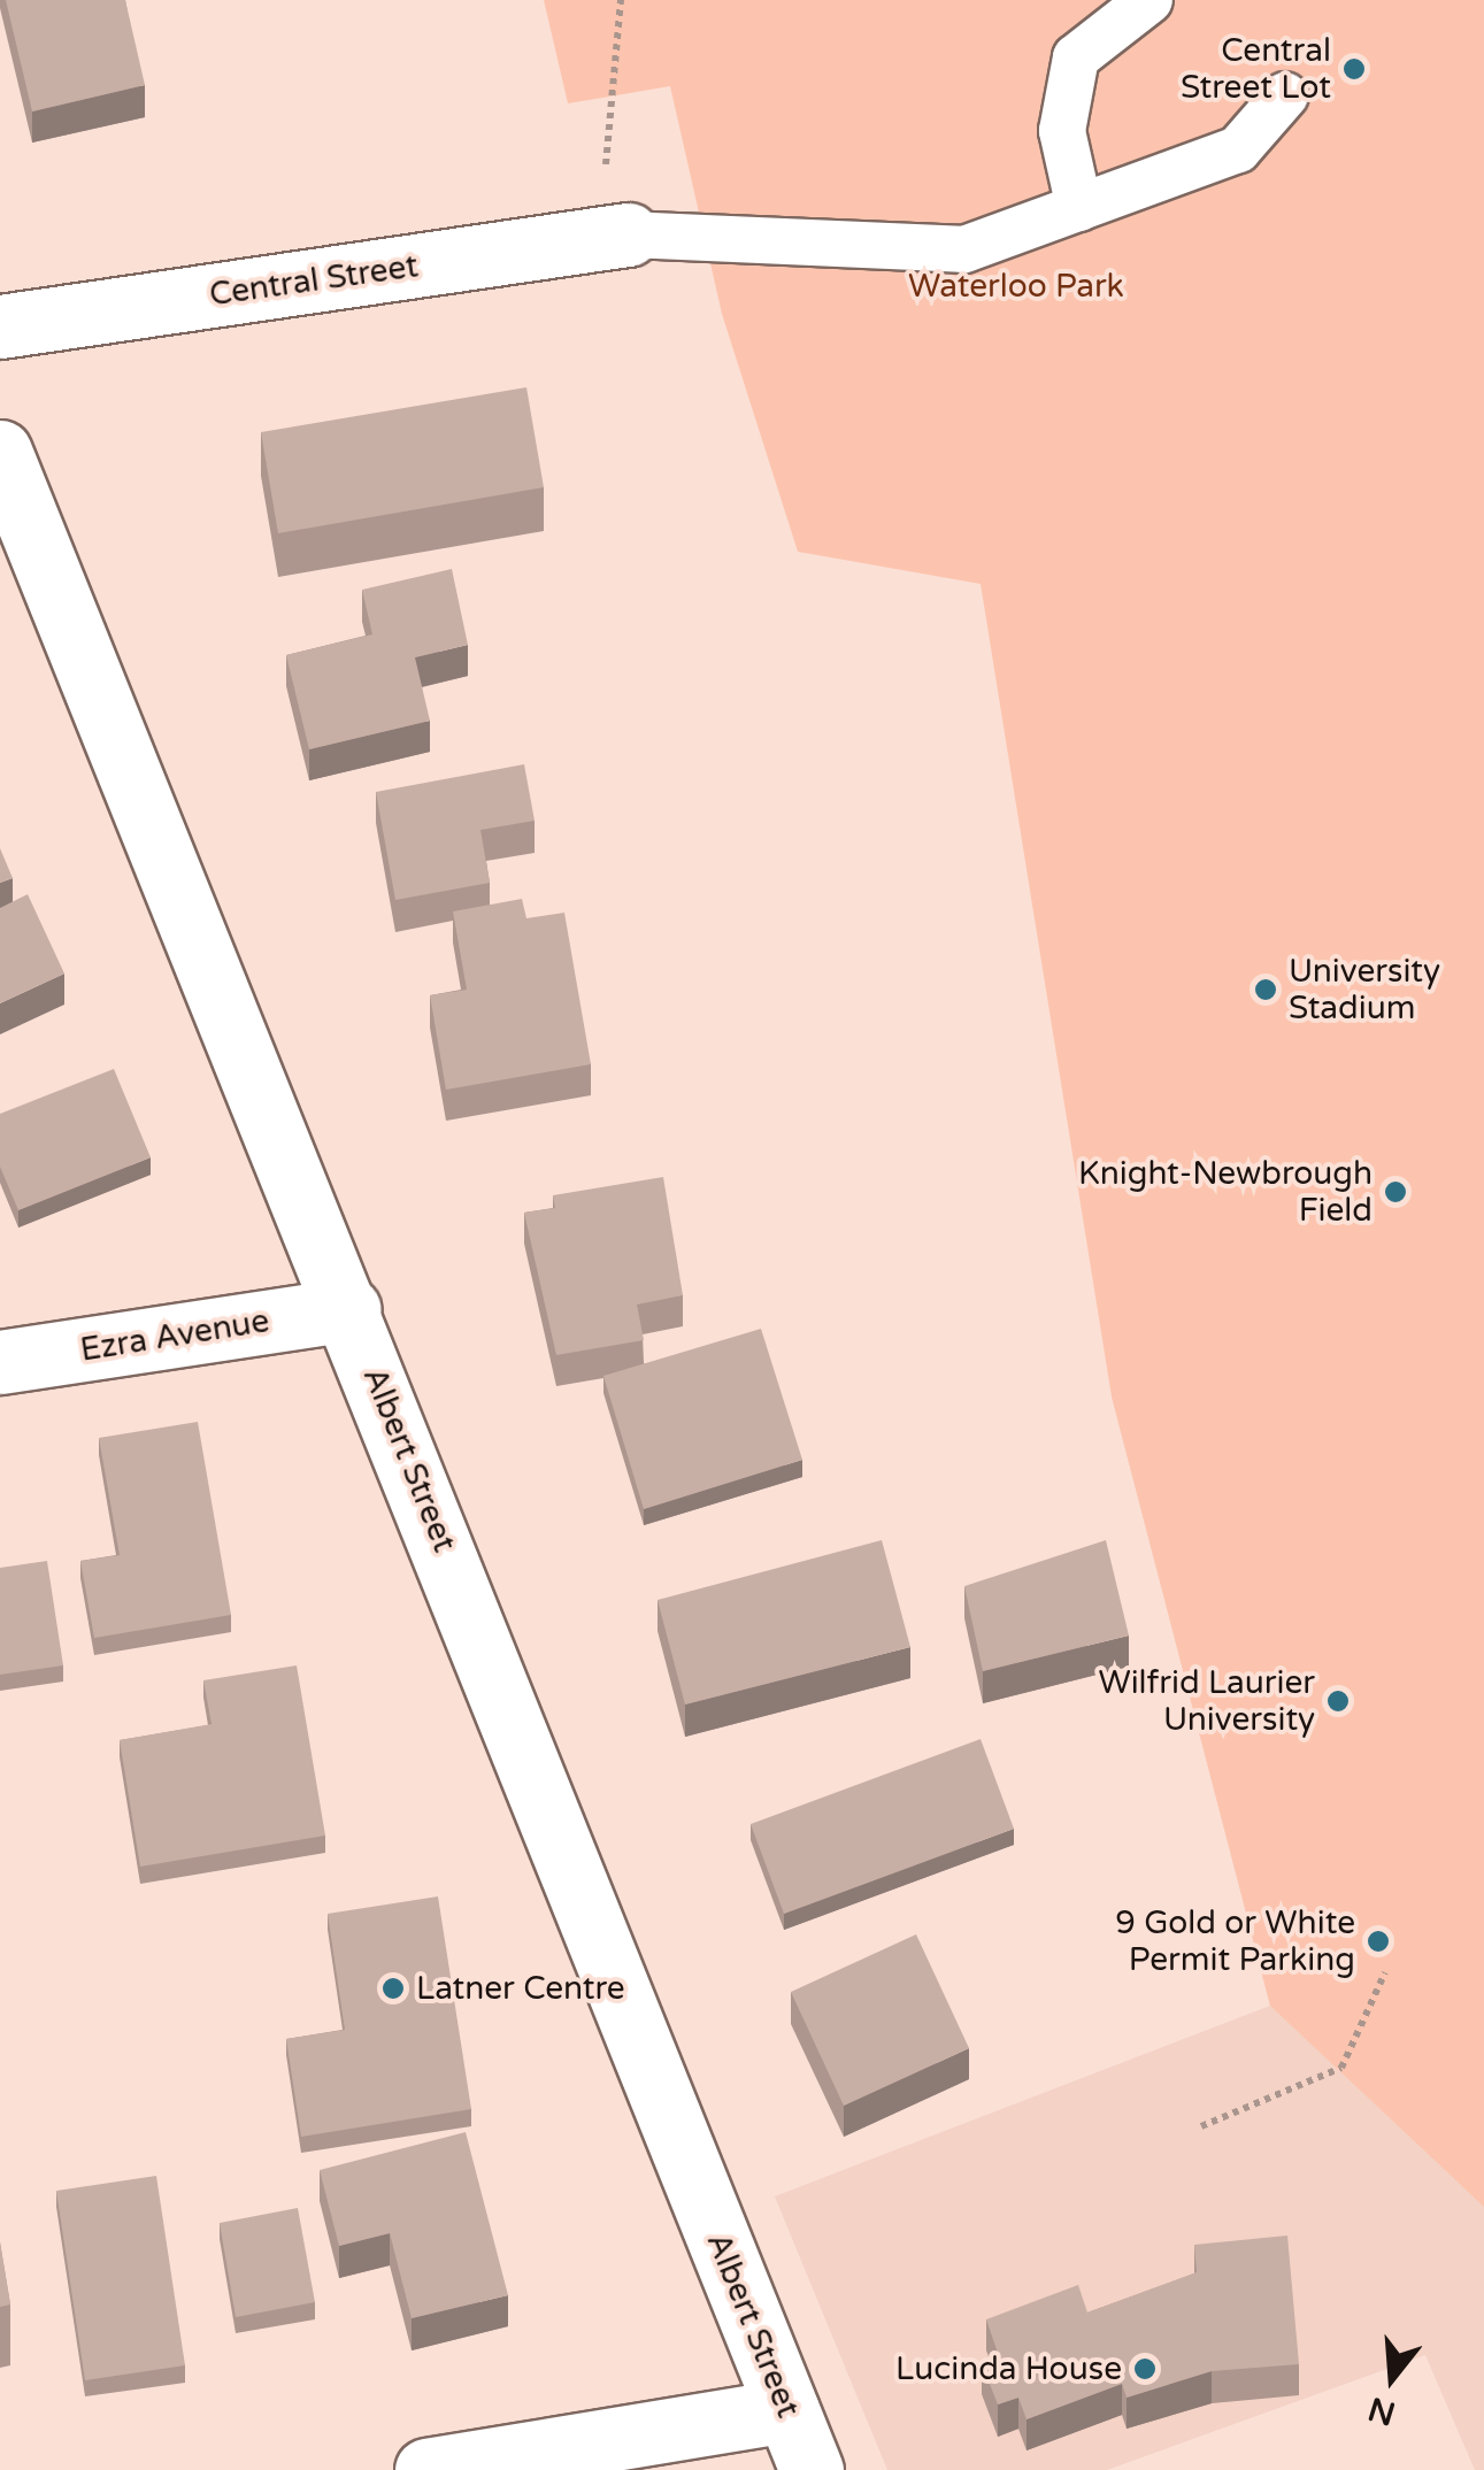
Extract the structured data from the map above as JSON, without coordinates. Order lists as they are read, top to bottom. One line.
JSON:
{"streets":{"street":["Central Street","Ezra Avenue","Albert Street"]},"crossings":[["Ezra Avenue","Albert Street"]],"parks":["Waterloo Park"],"places":["Central Street Lot","University Stadium","Knight-Newbrough Field","Wilfrid Laurier University","9 Gold or White Permit Parking","Latner Centre","Lucinda House"],"north":"bottom"}
